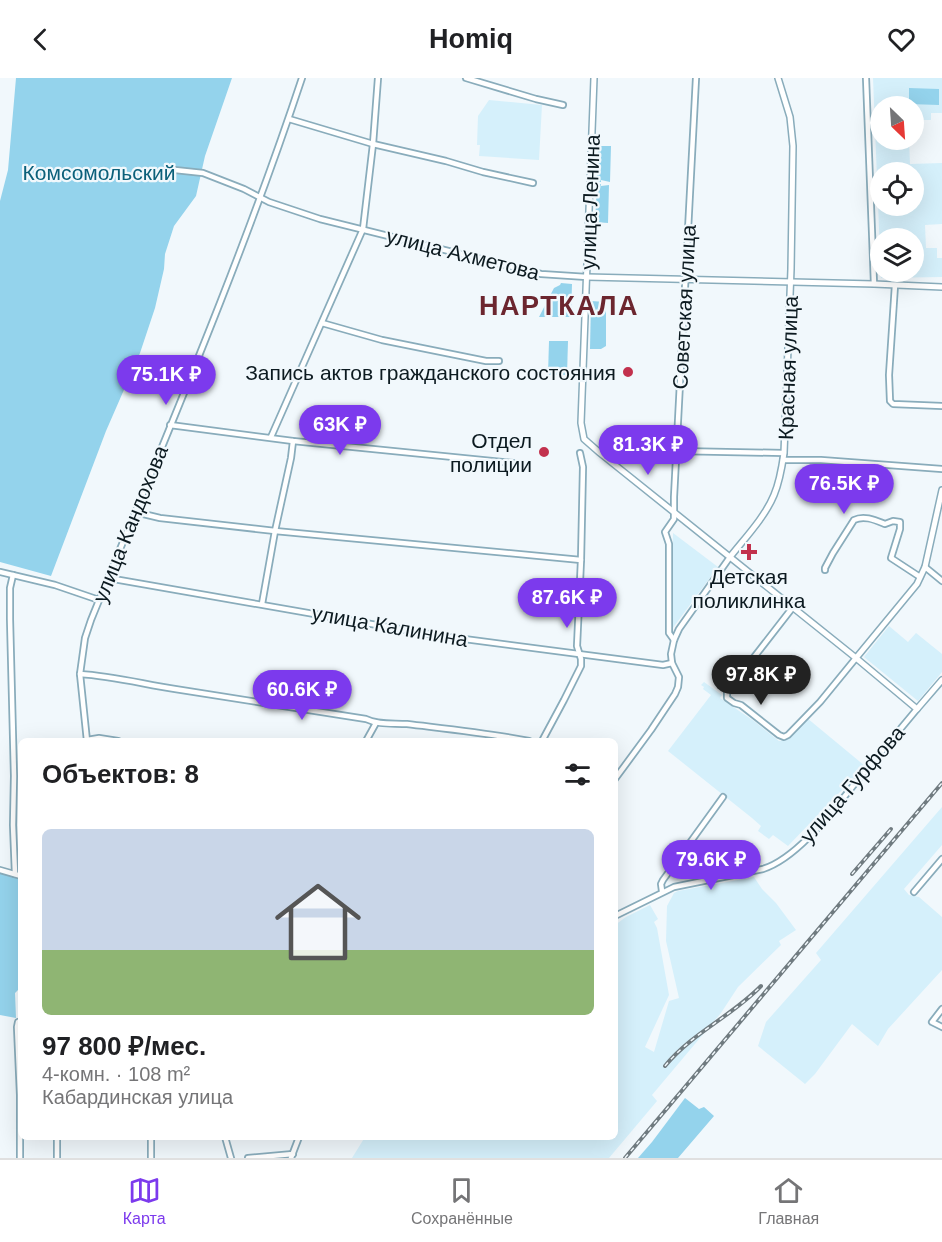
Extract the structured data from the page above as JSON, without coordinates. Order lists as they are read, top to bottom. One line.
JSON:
{"streets":{"street":["улица Ленина","улица Ахметова","Советская улица","Красная улица","улица Кандохова","улица Калинина","улица Гурфова"]},"crossings":[["улица Ленина","улица Ахметова"],["улица Ленина","Советская улица"],["улица Ахметова","Советская улица"],["улица Ахметова","Красная улица"],["улица Ахметова","улица Кандохова"],["Советская улица","Красная улица"],["Красная улица","улица Калинина"],["улица Кандохова","улица Калинина"]],"districts":["НАРТКАЛА"],"parks":["Комсомольский"],"places":{"other":["Запись актов гражданского состояния","Отдел полиции"],"health":["Детская поликлинка"]},"north":"bottom right","page":{"header":"Homiq","price":["75.1K ₽","63K ₽","81.3K ₽","76.5K ₽","87.6K ₽","97.8K ₽","60.6K ₽","79.6K ₽"],"heading":"Объектов: 8","list":[{"name":"97 800 ₽/мес.","note":"4-комн. · 108 m² · Кабардинская улица"}],"tabs":["Карта","Сохранённые","Главная"]}}
